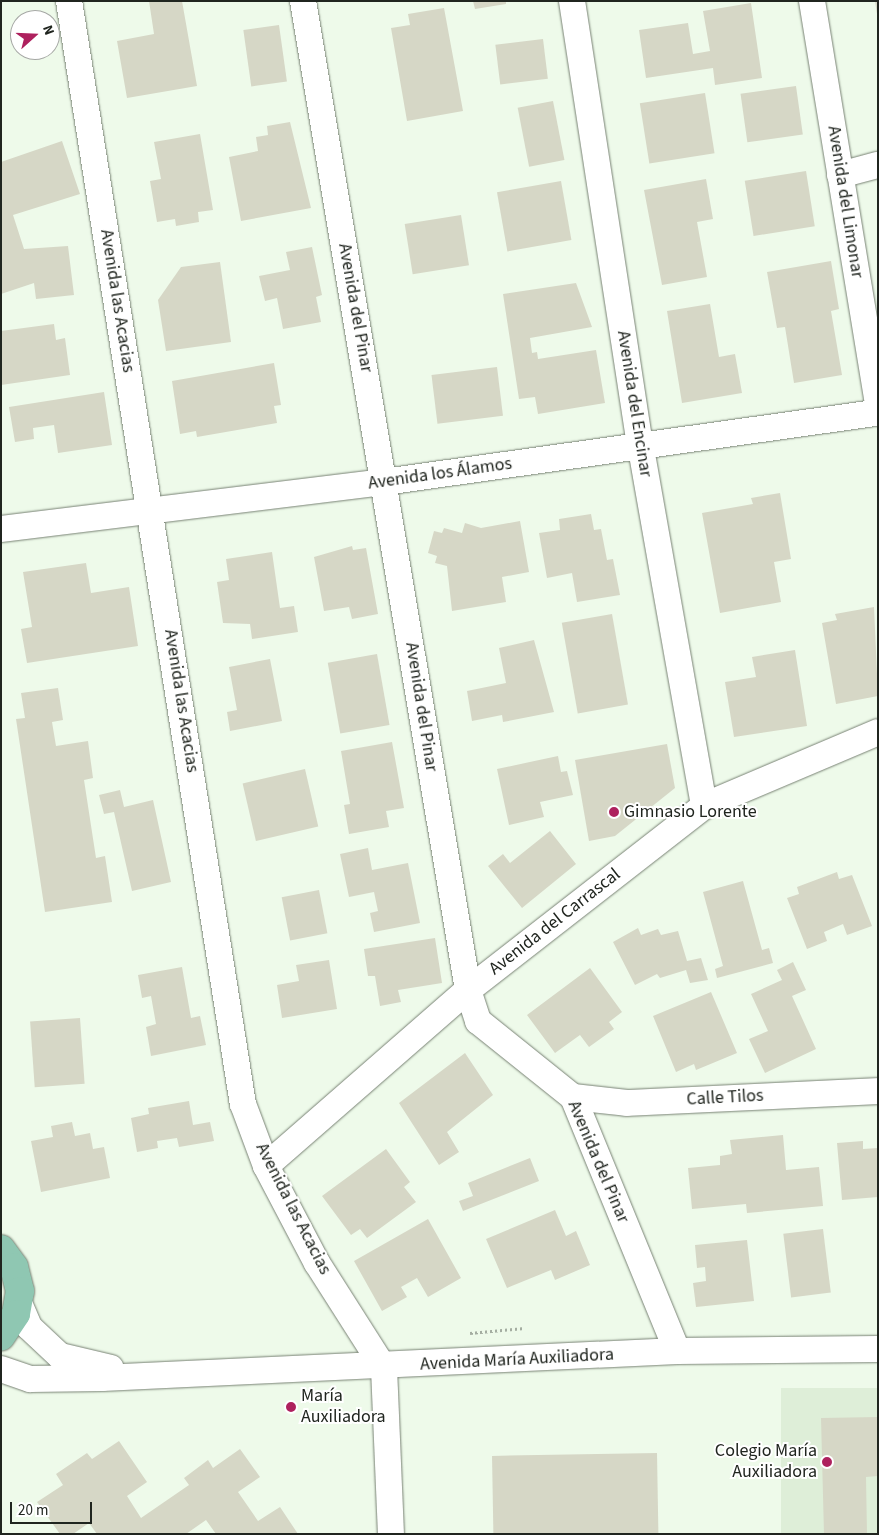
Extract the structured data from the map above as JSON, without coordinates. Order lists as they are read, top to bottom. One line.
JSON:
{"streets":{"street":["Avenida del Limonar","Avenida las Acacias","Avenida del Pinar","Avenida del Encinar","Avenida los Álamos","Avenida del Carrascal","Calle Tilos","Avenida María Auxiliadora"]},"crossings":[["Avenida las Acacias","Avenida los Álamos"],["Avenida las Acacias","Avenida del Carrascal"],["Avenida las Acacias","Avenida María Auxiliadora"],["Avenida del Pinar","Avenida los Álamos"],["Avenida del Pinar","Avenida del Carrascal"],["Avenida del Pinar","Calle Tilos"],["Avenida del Pinar","Avenida María Auxiliadora"],["Avenida del Encinar","Avenida los Álamos"],["Avenida del Encinar","Avenida del Carrascal"]],"places":["Gimnasio Lorente","María Auxiliadora","Colegio María Auxiliadora"],"scale_bar":"20 m","north":"right"}
